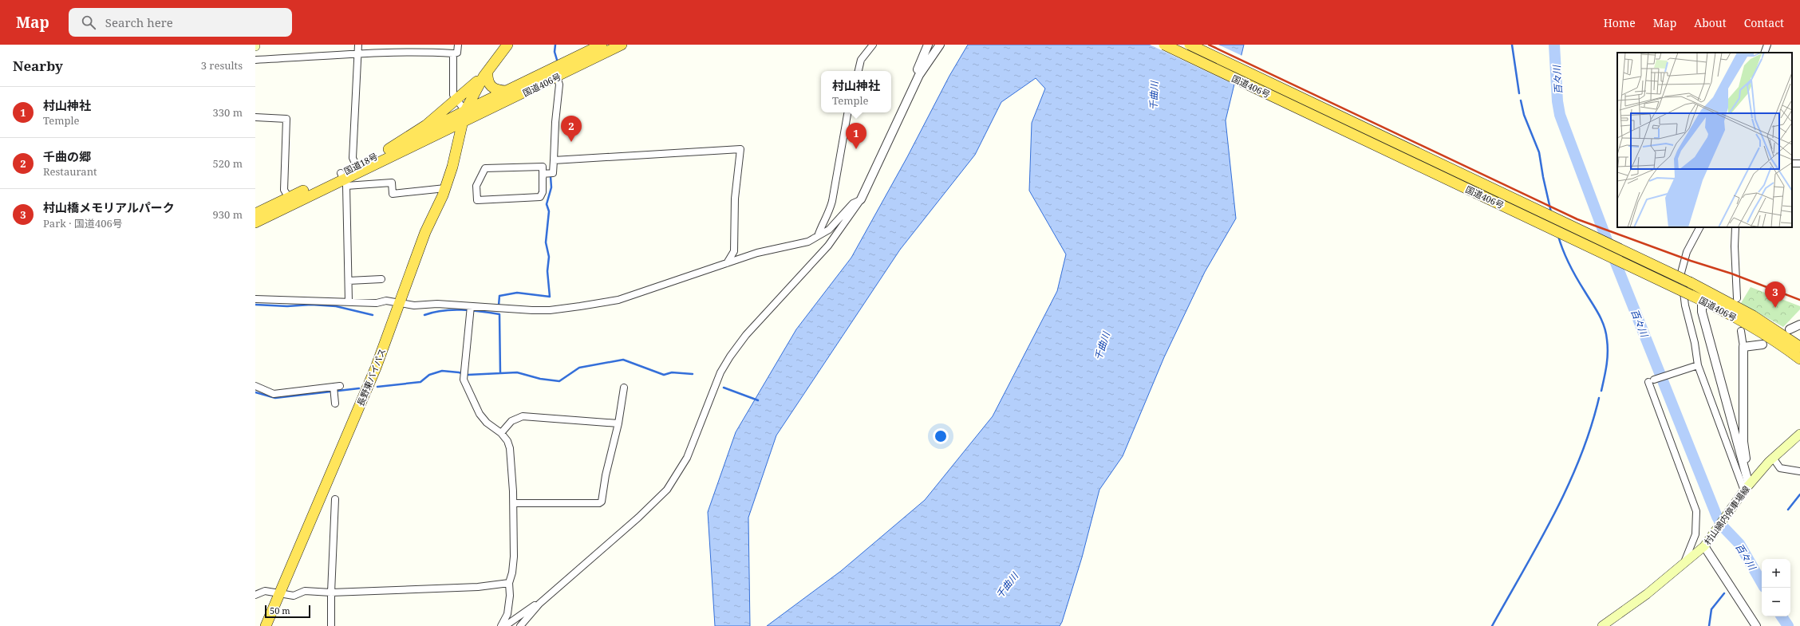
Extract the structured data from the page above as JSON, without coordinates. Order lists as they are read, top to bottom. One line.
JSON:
{"streets":{"highway":["国道406号","国道18号","長野東バイパス"],"main road":["村山綿内停車場線"]},"crossings":[["国道406号","国道18号"],["国道406号","長野東バイパス"],["国道18号","長野東バイパス"]],"water":["百々川","千曲川"],"scale_bar":"50 m","page":{"header":"Map","search":"Search here","nav":["Home","Map","About","Contact"],"heading":["Nearby","3 results"],"popup":["村山神社","Temple"],"list":[{"mark":"1","name":"村山神社","note":"Temple","value":"330 m"},{"mark":"2","name":"千曲の郷","note":"Restaurant","value":"520 m"},{"mark":"3","name":"村山橋メモリアルパーク","note":"Park · 国道406号","value":"930 m"}],"pins":["2","1","3"],"map_buttons":["+","−"],"scale":"50 m"}}
